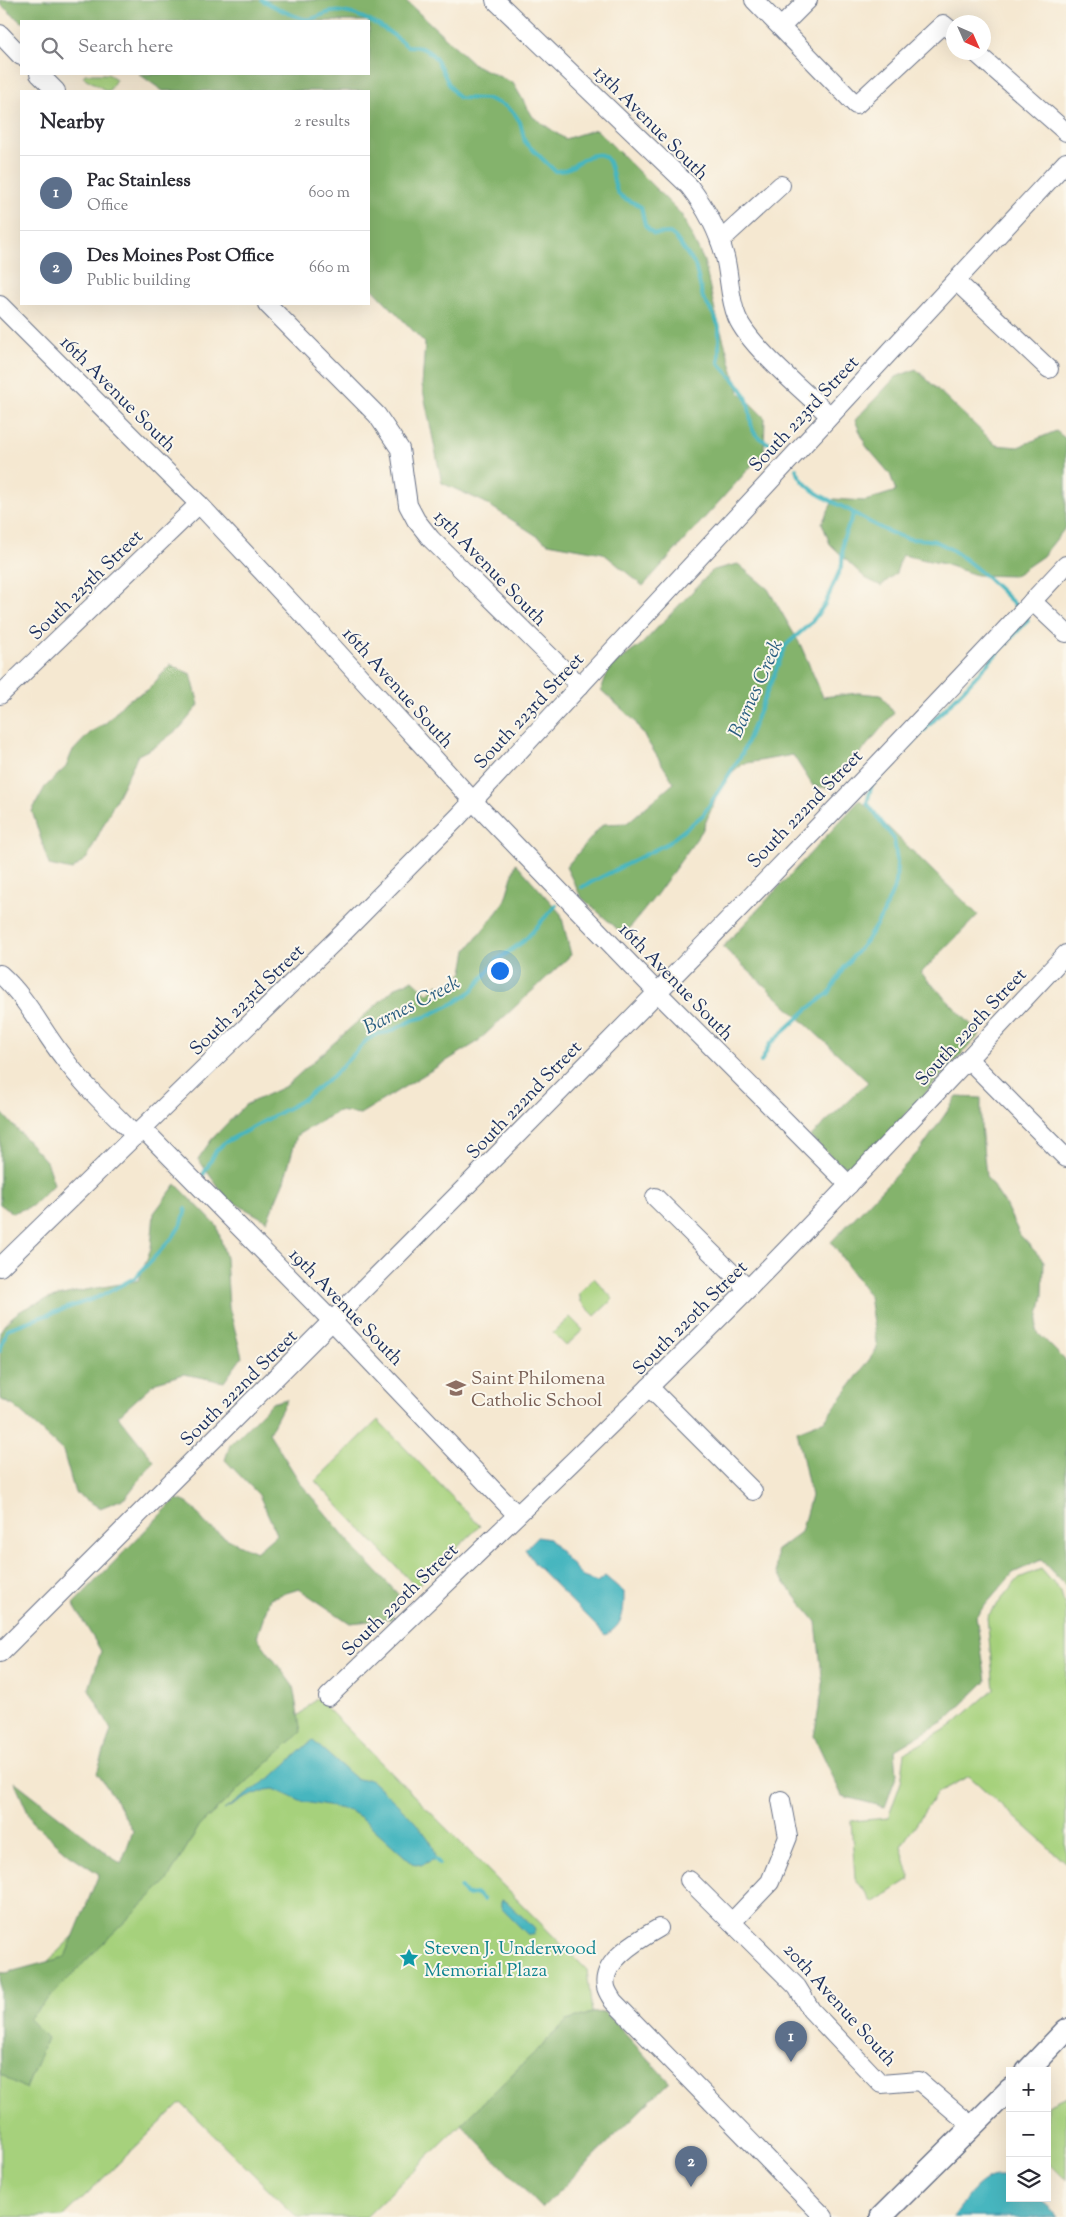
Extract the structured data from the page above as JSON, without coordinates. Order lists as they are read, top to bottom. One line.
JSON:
{"streets":{"street":["13th Avenue South","16th Avenue South","South 223rd Street","15th Avenue South","South 225th Street","South 222nd Street","South 220th Street","19th Avenue South","20th Avenue South"]},"crossings":[["13th Avenue South","South 223rd Street"],["16th Avenue South","South 223rd Street"],["16th Avenue South","South 225th Street"],["16th Avenue South","South 222nd Street"],["16th Avenue South","South 220th Street"],["South 223rd Street","15th Avenue South"],["South 223rd Street","19th Avenue South"],["South 222nd Street","19th Avenue South"],["South 220th Street","19th Avenue South"]],"water":["Barnes Creek"],"places":{"school or university":["Saint Philomena Catholic School"],"place":["Steven J. Underwood Memorial Plaza"]},"north":"bottom right","page":{"search":"Search here","heading":["Nearby","2 results"],"list":[{"mark":"1","name":"Pac Stainless","note":"Office","value":"600 m"},{"mark":"2","name":"Des Moines Post Office","note":"Public building","value":"660 m"}],"pins":["1","2"],"map_buttons":["+","−"]}}
